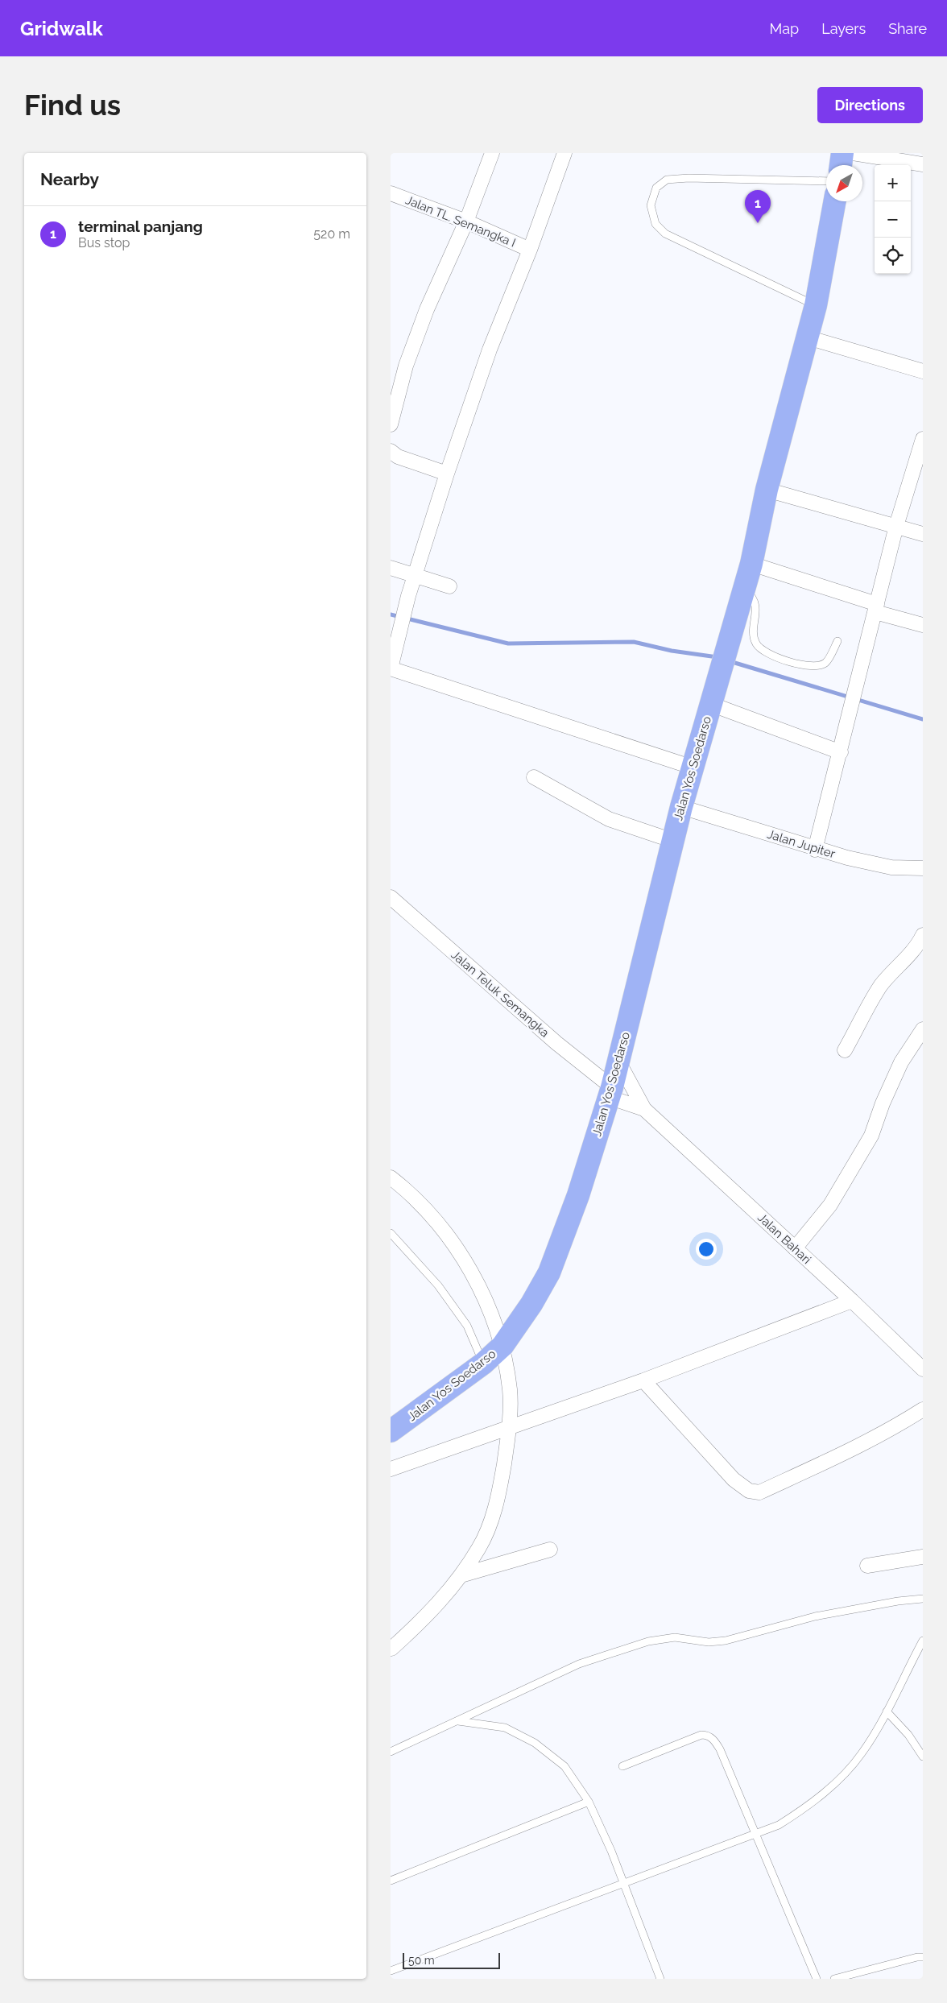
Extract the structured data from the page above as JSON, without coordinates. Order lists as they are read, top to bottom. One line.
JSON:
{"streets":{"highway":["Jalan Yos Soedarso"],"street":["Jalan TL. Semangka I","Jalan Jupiter","Jalan Teluk Semangka","Jalan Bahari"]},"crossings":[["Jalan Yos Soedarso","Jalan Jupiter"],["Jalan Yos Soedarso","Jalan Teluk Semangka"],["Jalan Yos Soedarso","Jalan Bahari"],["Jalan Teluk Semangka","Jalan Bahari"]],"scale_bar":"50 m","north":"bottom left","page":{"header":"Gridwalk","nav":["Map","Layers","Share"],"buttons":"Directions","title":"Find us","heading":"Nearby","map_buttons":["+","−"],"pins":"1","list":[{"mark":"1","name":"terminal panjang","note":"Bus stop","value":"520 m"}],"scale":"50 m"}}
